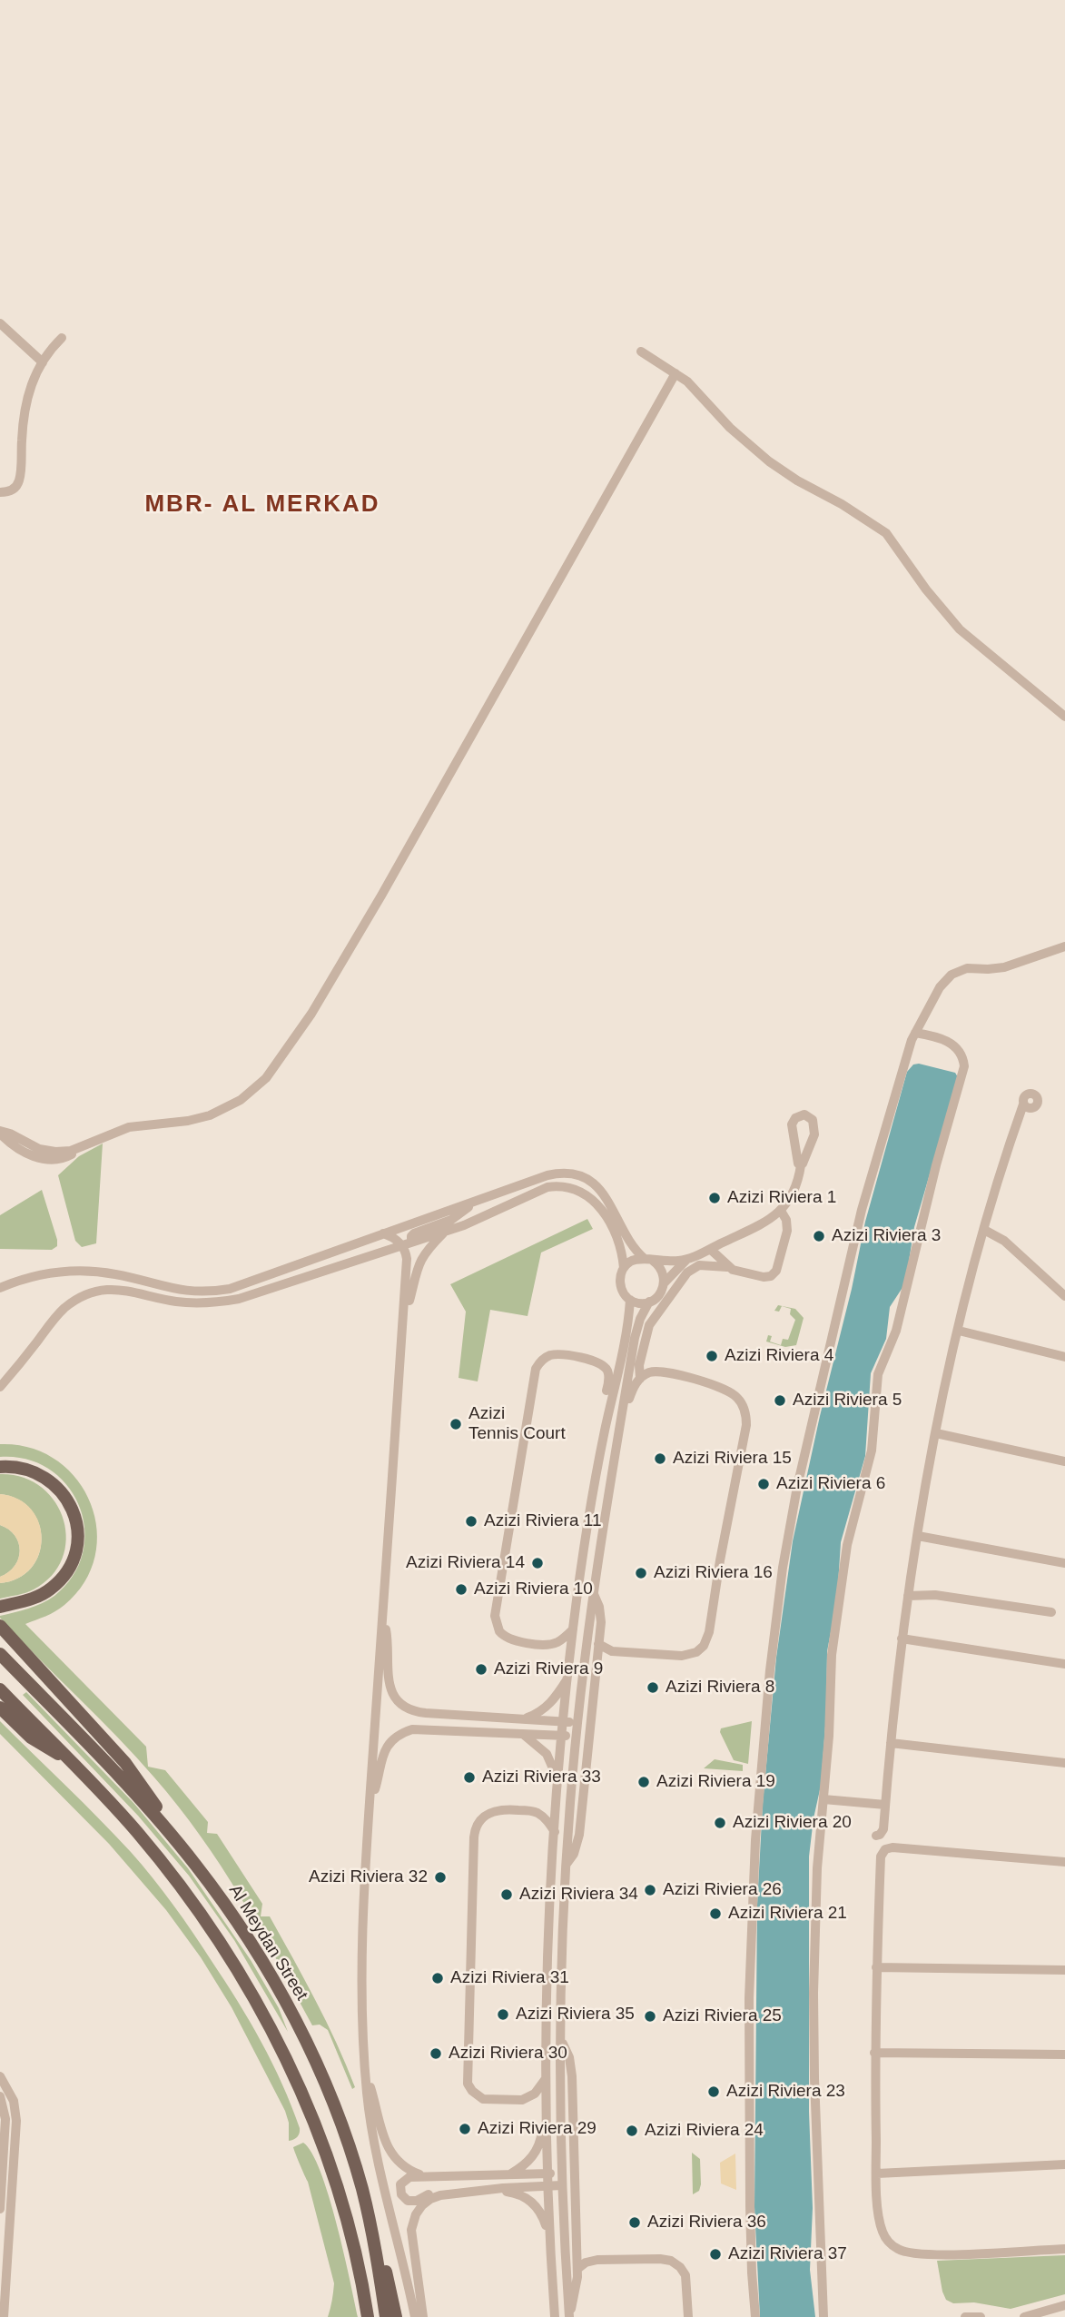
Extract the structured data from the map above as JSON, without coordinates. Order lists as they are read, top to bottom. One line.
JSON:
{"streets":{"main road":["Al Meydan Street"]},"districts":["MBR- AL MERKAD"],"places":["Azizi Riviera 1","Azizi Riviera 3","Azizi Riviera 4","Azizi Riviera 5","Azizi Tennis Court","Azizi Riviera 15","Azizi Riviera 6","Azizi Riviera 11","Azizi Riviera 14","Azizi Riviera 16","Azizi Riviera 10","Azizi Riviera 9","Azizi Riviera 8","Azizi Riviera 33","Azizi Riviera 19","Azizi Riviera 20","Azizi Riviera 32","Azizi Riviera 26","Azizi Riviera 34","Azizi Riviera 21","Azizi Riviera 31","Azizi Riviera 35","Azizi Riviera 25","Azizi Riviera 30","Azizi Riviera 23","Azizi Riviera 29","Azizi Riviera 24","Azizi Riviera 36","Azizi Riviera 37"]}
